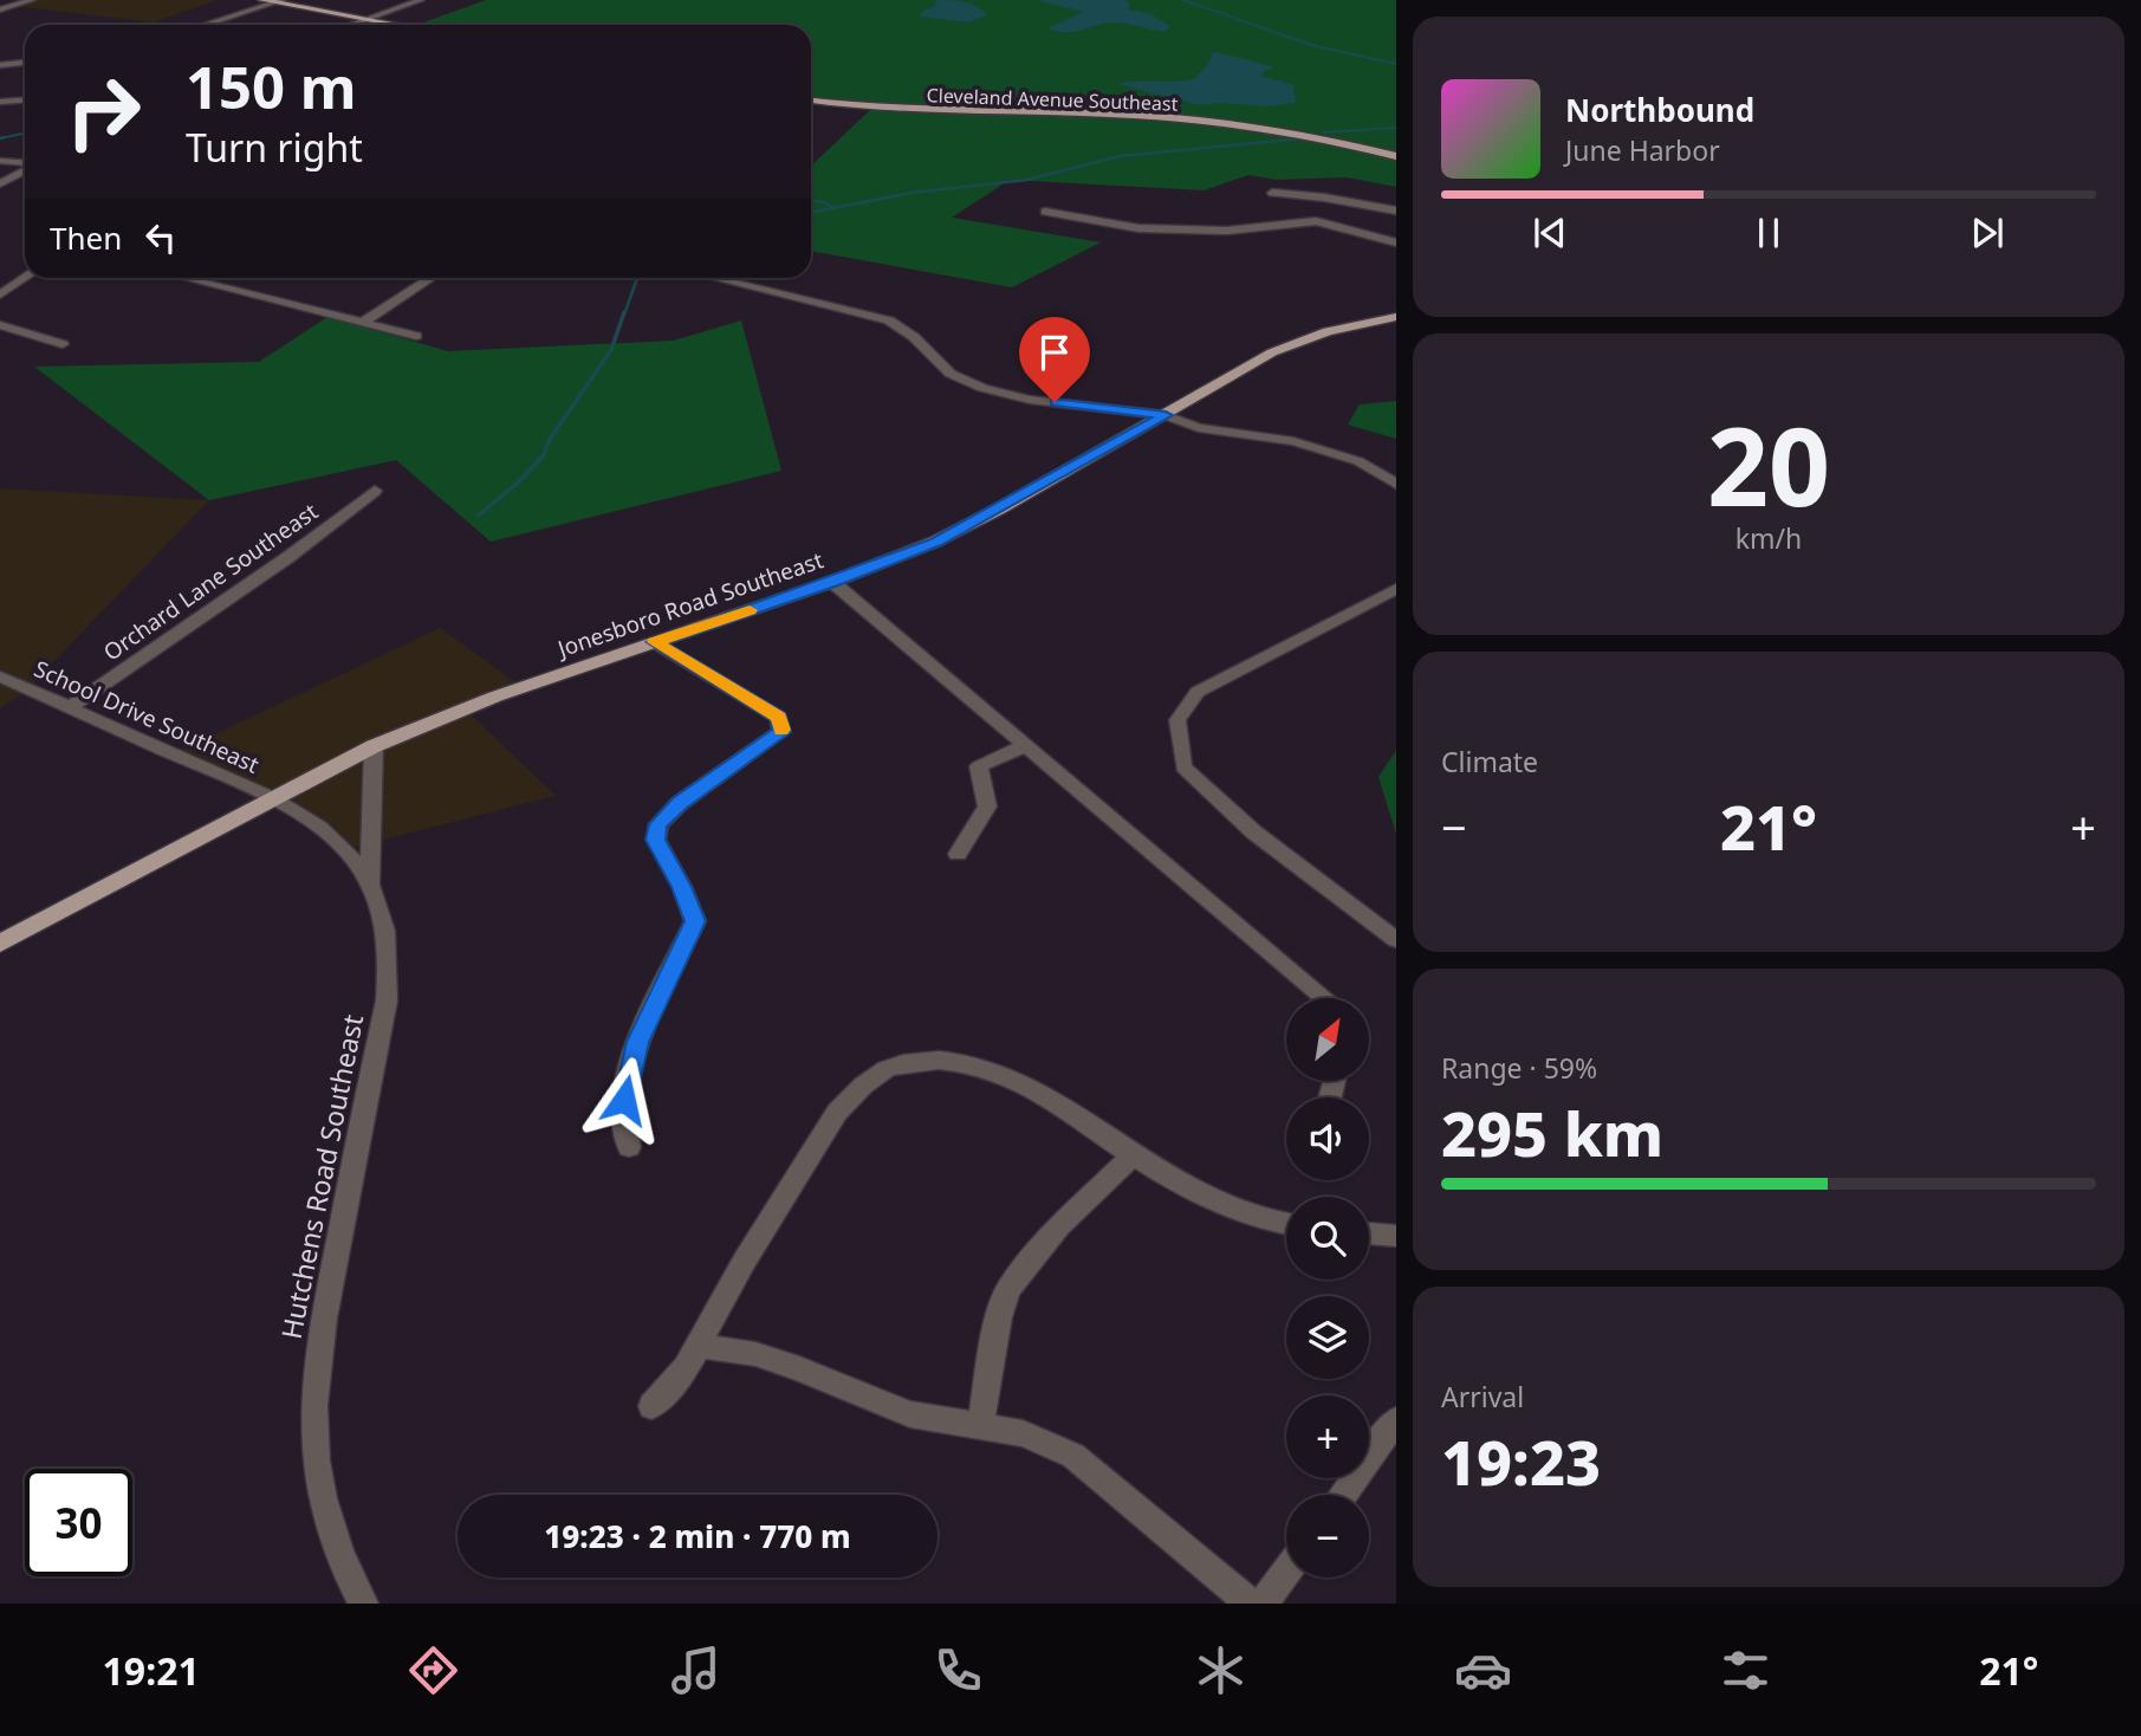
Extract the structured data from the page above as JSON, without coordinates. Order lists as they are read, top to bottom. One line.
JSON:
{"streets":{"main road":["Cleveland Avenue Southeast","Jonesboro Road Southeast"],"street":["Orchard Lane Southeast","School Drive Southeast","Hutchens Road Southeast"]},"crossings":[["Orchard Lane Southeast","School Drive Southeast"],["Jonesboro Road Southeast","School Drive Southeast"],["Jonesboro Road Southeast","Hutchens Road Southeast"],["School Drive Southeast","Hutchens Road Southeast"]],"north":"top right","page":{"turn":["150 m","Turn right"],"song":["Northbound","June Harbor"],"then":"Then","tile":[["20","km/h"],"Climate",["Range · 59%","295 km"],["Arrival","19:23"]],"heat":["−","21°","+"],"map_buttons":["+","−"],"limit":"30","trip":"19:23 · 2 min · 770 m","tabs":["19:21","21°"]}}
